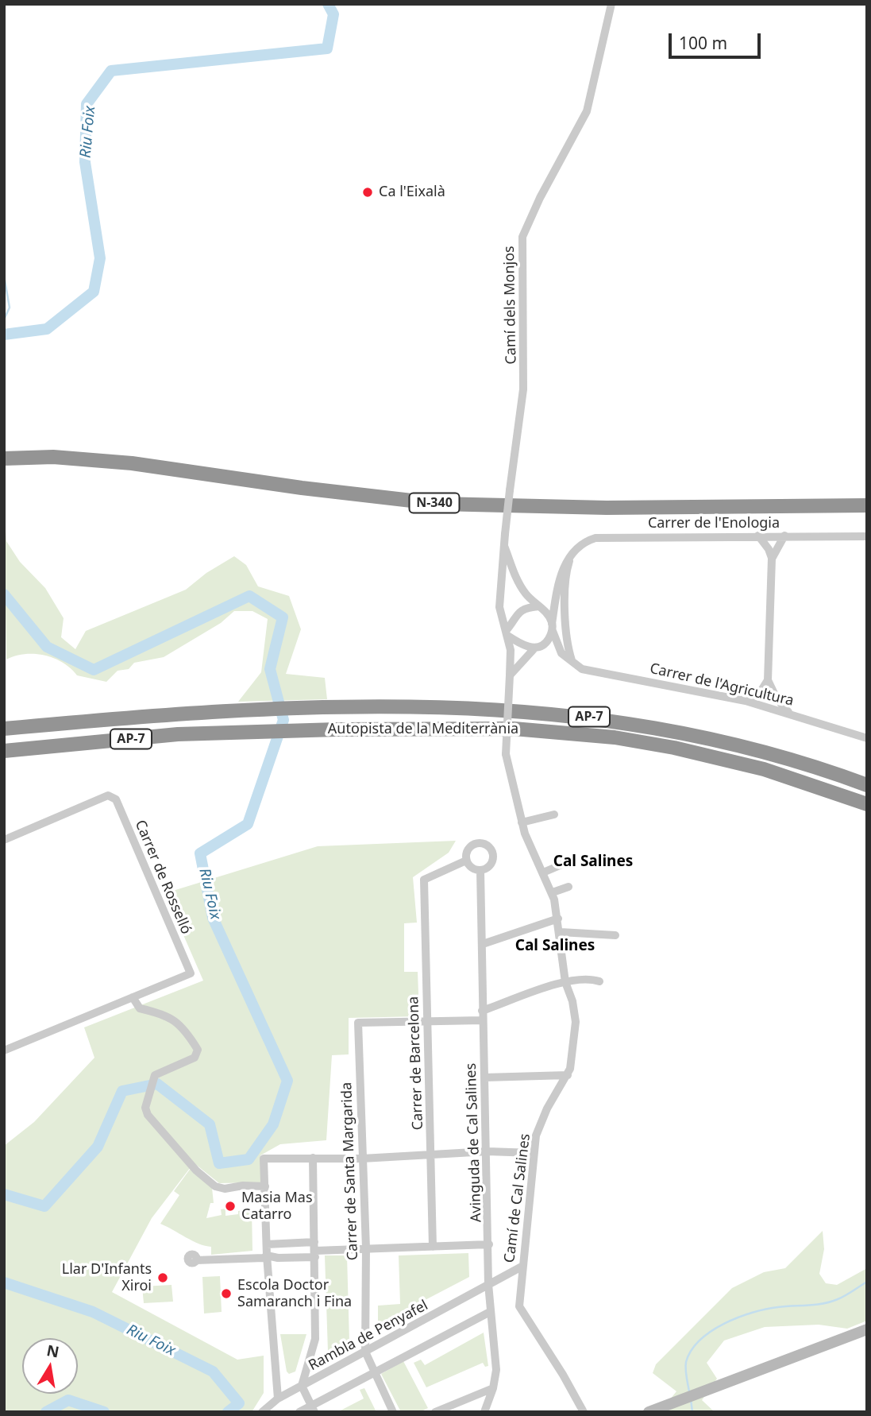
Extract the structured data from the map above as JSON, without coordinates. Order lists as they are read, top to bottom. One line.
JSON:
{"streets":{"highway":["N-340","AP-7","Autopista de la Mediterrània"],"street":["Camí dels Monjos","Carrer de l'Enologia","Carrer de l'Agricultura","Carrer de Rosselló","Carrer de Barcelona","Avinguda de Cal Salines","Carrer de Santa Margarida","Camí de Cal Salines","Rambla de Penyafel"]},"crossings":[["Camí dels Monjos","Camí de Cal Salines"],["Carrer de Barcelona","Avinguda de Cal Salines"],["Carrer de Barcelona","Carrer de Santa Margarida"],["Avinguda de Cal Salines","Rambla de Penyafel"],["Carrer de Santa Margarida","Rambla de Penyafel"],["Camí de Cal Salines","Rambla de Penyafel"]],"districts":["Cal Salines","Cal Salines"],"water":["Riu Foix"],"places":["Ca l'Eixalà","Masia Mas Catarro","Llar D'Infants Xiroi","Escola Doctor Samaranch i Fina"],"scale_bar":"100 m","north":"top"}
